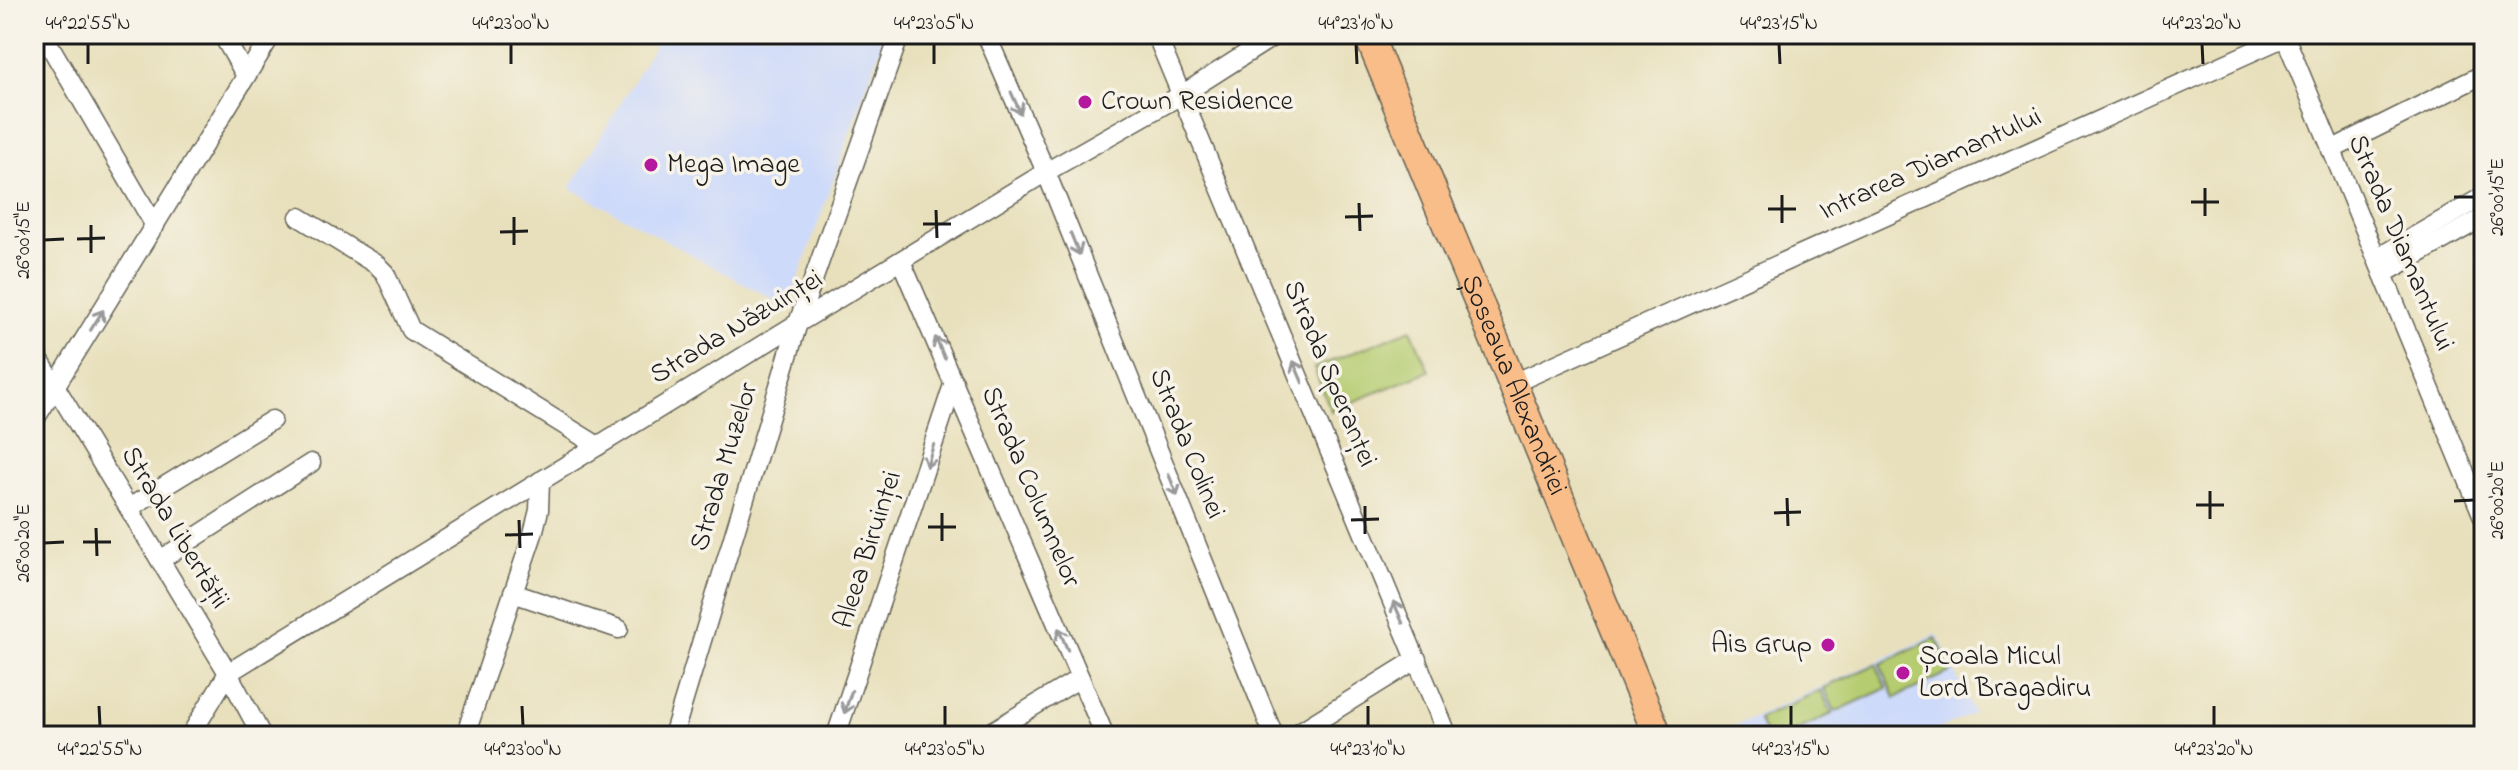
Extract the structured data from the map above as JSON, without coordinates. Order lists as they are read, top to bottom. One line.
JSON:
{"streets":{"main road":["Șoseaua Alexandriei"],"street":["Intrarea Diamantului","Strada Diamantului","Strada Năzuinței","Strada Speranței","Strada Colinei","Strada Muzelor","Strada Columnelor","Strada Libertății","Aleea Biruinței"]},"crossings":[["Intrarea Diamantului","Strada Diamantului"],["Intrarea Diamantului","Șoseaua Alexandriei"],["Strada Năzuinței","Strada Speranței"],["Strada Năzuinței","Strada Colinei"],["Strada Năzuinței","Strada Muzelor"],["Strada Năzuinței","Strada Columnelor"],["Strada Năzuinței","Strada Libertății"],["Strada Columnelor","Aleea Biruinței"]],"one_way":["Strada Speranței","Strada Colinei","Strada Columnelor","Aleea Biruinței"],"places":["Crown Residence","Mega Image","Ais Grup","Școala Micul Lord Bragadiru"],"coordinates":["44°22'55\"N","44°23'00\"N","44°23'05\"N","44°23'10\"N","44°23'15\"N","44°23'20\"N","26°00'15\"E","26°00'20\"E"]}
